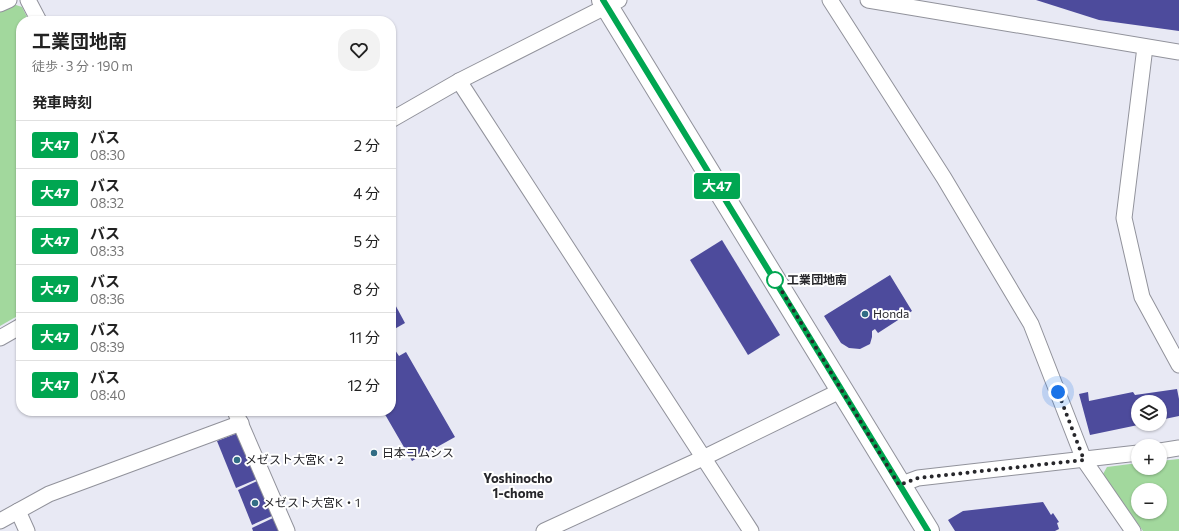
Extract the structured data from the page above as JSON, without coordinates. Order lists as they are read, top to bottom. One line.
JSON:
{"districts":["Yoshinocho 1-chome"],"places":["工業団地南","Honda","日本コムシス","メゼスト大宮K・2","メゼスト大宮K・1"],"lines":["bus line 大47"],"page":{"on_map":"大47","heading":[["工業団地南","徒歩 · 3 分 · 190 m"],"発車時刻"],"list":[{"mark":"大47","name":"バス","note":"08:30","value":"2 分"},{"mark":"大47","name":"バス","note":"08:32","value":"4 分"},{"mark":"大47","name":"バス","note":"08:33","value":"5 分"},{"mark":"大47","name":"バス","note":"08:36","value":"8 分"},{"mark":"大47","name":"バス","note":"08:39","value":"11 分"},{"mark":"大47","name":"バス","note":"08:40","value":"12 分"}],"map_buttons":["+","−"]}}
